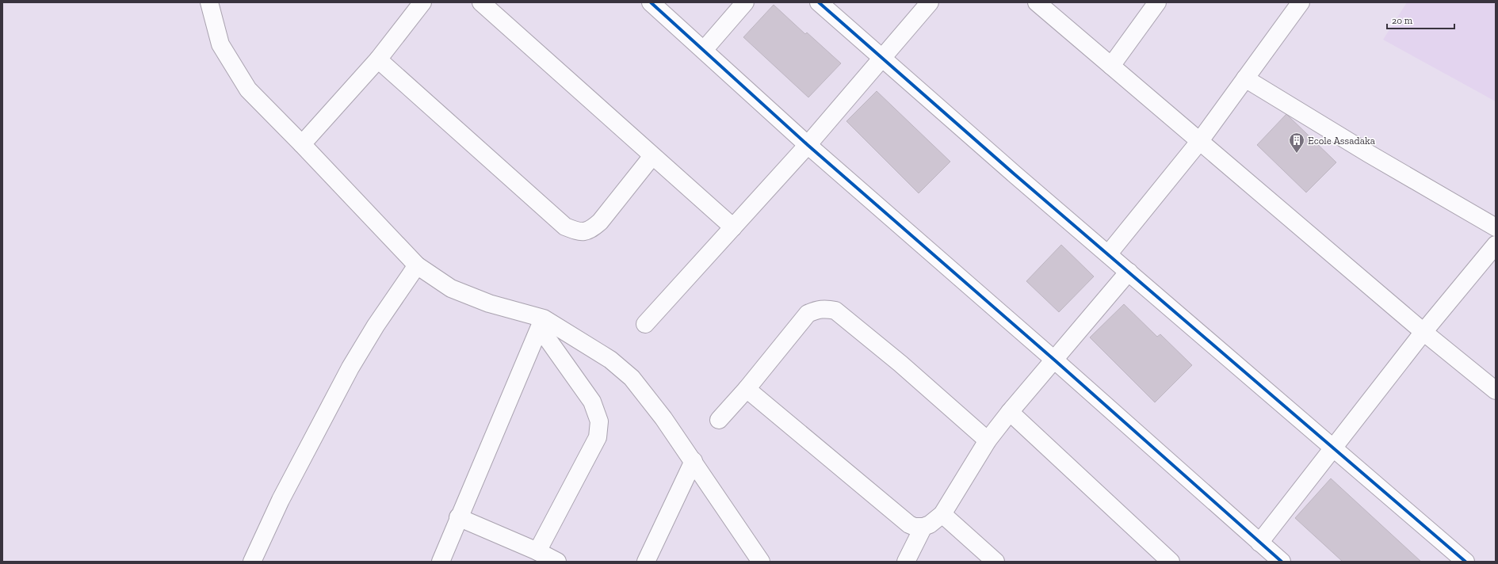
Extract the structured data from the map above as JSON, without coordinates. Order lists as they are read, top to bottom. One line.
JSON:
{"places":{"building":["Ecole Assadaka"]},"scale_bar":"20 m"}
